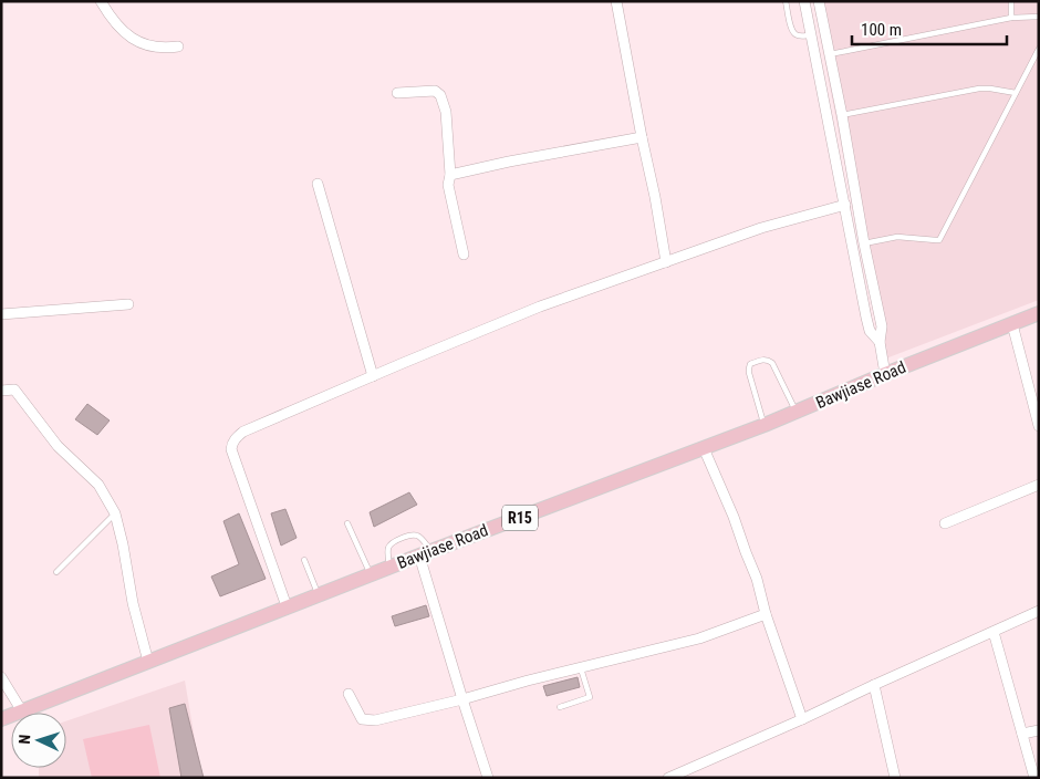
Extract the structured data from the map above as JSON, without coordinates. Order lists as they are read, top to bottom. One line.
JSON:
{"streets":{"main road":["Bawjiase Road","R15"]},"scale_bar":"100 m","north":"left"}
